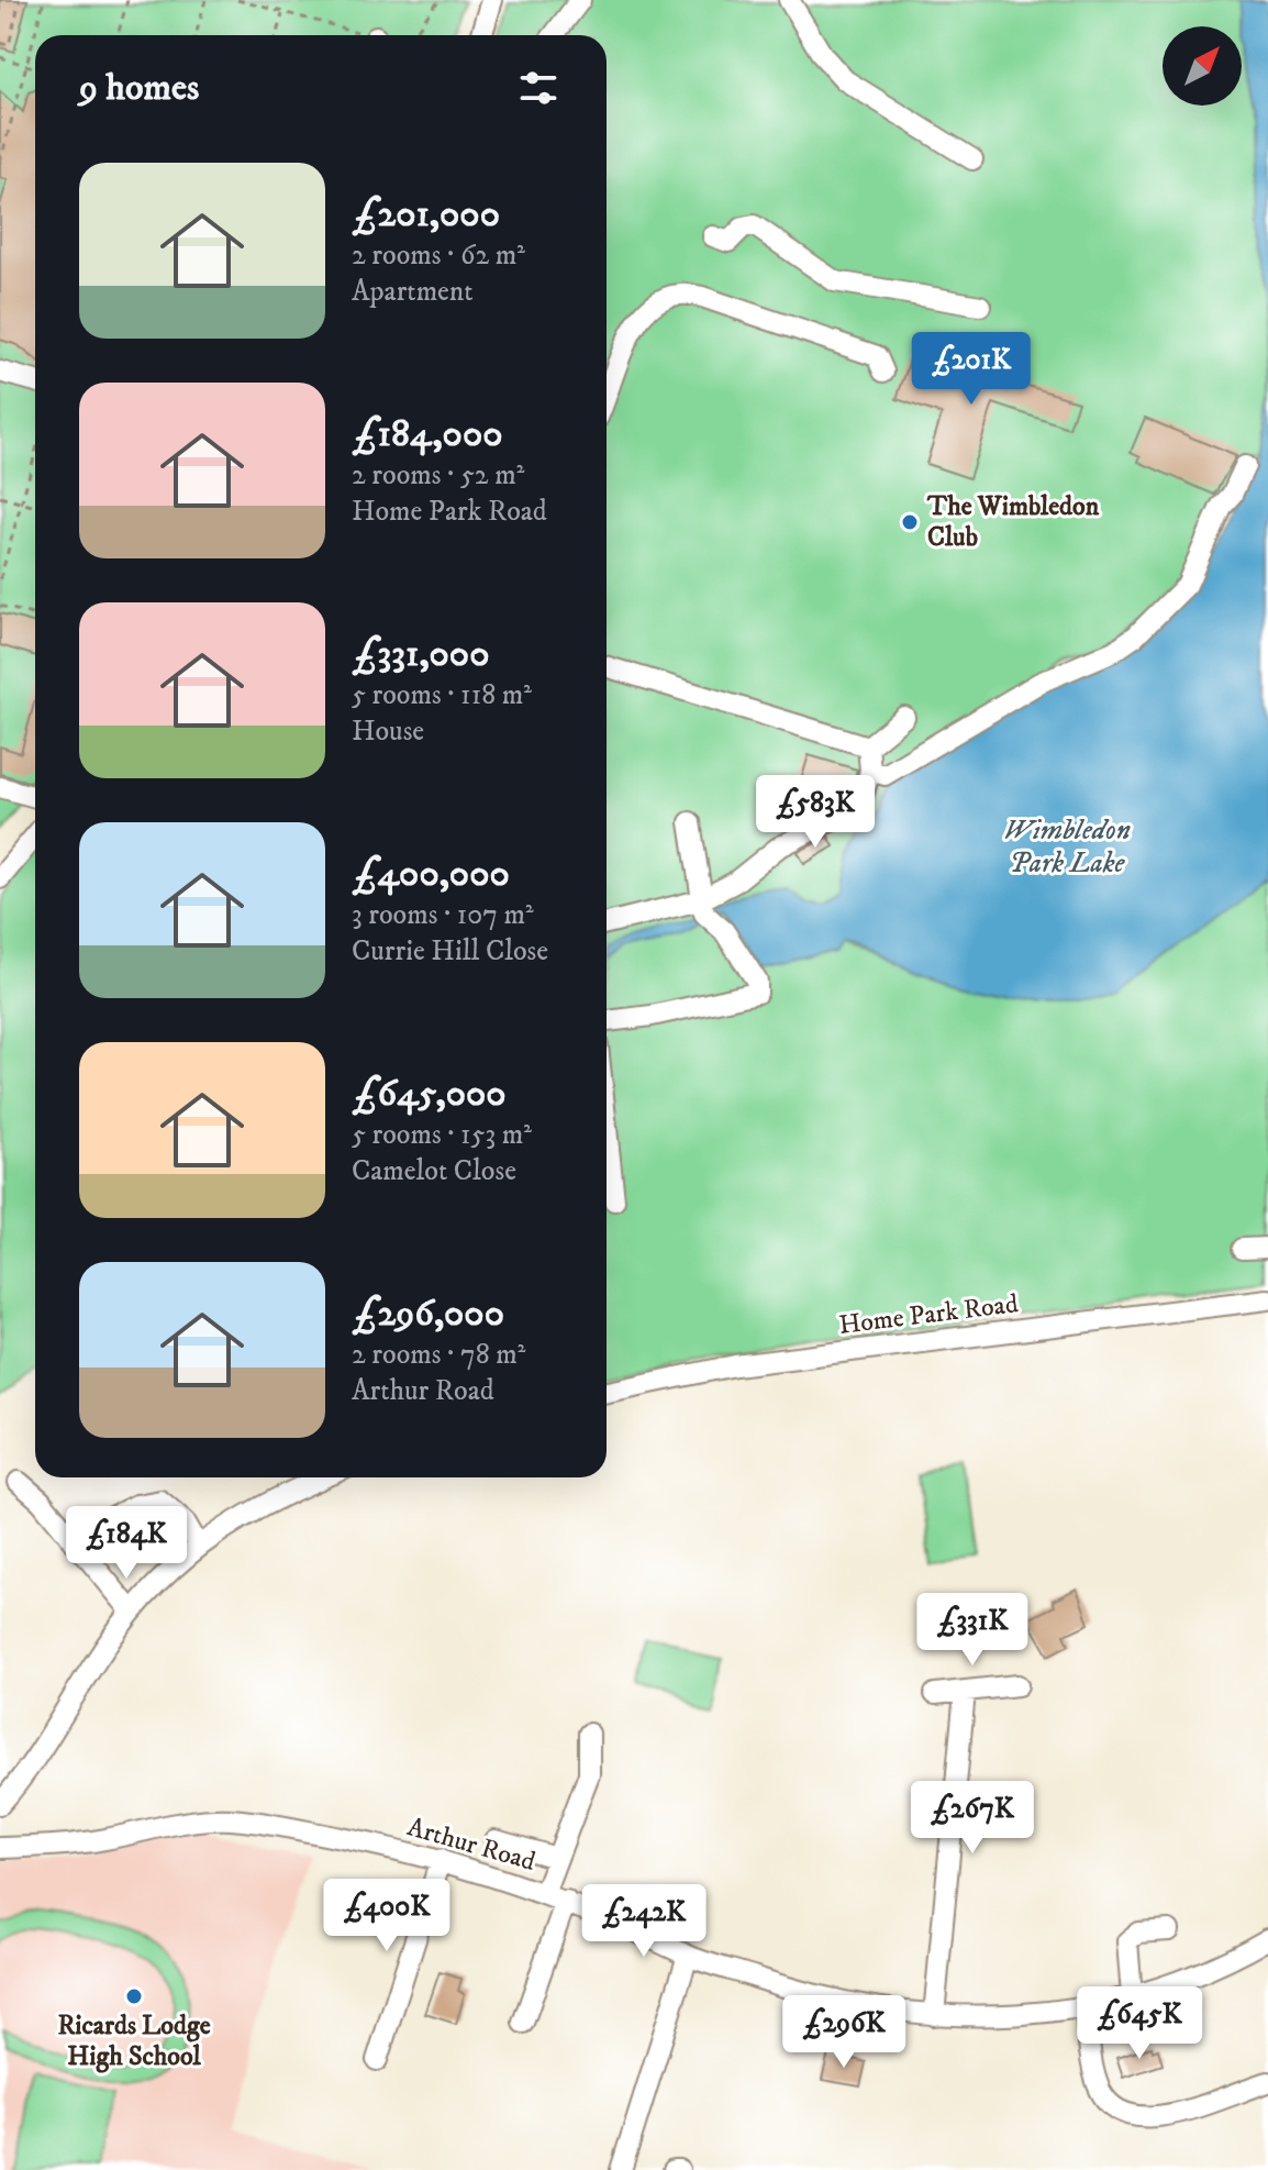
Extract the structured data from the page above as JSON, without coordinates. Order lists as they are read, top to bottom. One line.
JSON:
{"streets":{"street":["Home Park Road","Arthur Road"]},"water":["Wimbledon Park Lake"],"places":["The Wimbledon Club","Ricards Lodge High School"],"north":"top right","page":{"heading":"9 homes","list":[{"name":"£201,000","note":"2 rooms · 62 m² · Apartment"},{"name":"£184,000","note":"2 rooms · 52 m² · Home Park Road"},{"name":"£331,000","note":"5 rooms · 118 m² · House"},{"name":"£400,000","note":"3 rooms · 107 m² · Currie Hill Close"},{"name":"£645,000","note":"5 rooms · 153 m² · Camelot Close"},{"name":"£296,000","note":"2 rooms · 78 m² · Arthur Road"}],"price":["£201K","£583K","£184K","£331K","£267K","£400K","£242K","£645K","£296K"]}}
